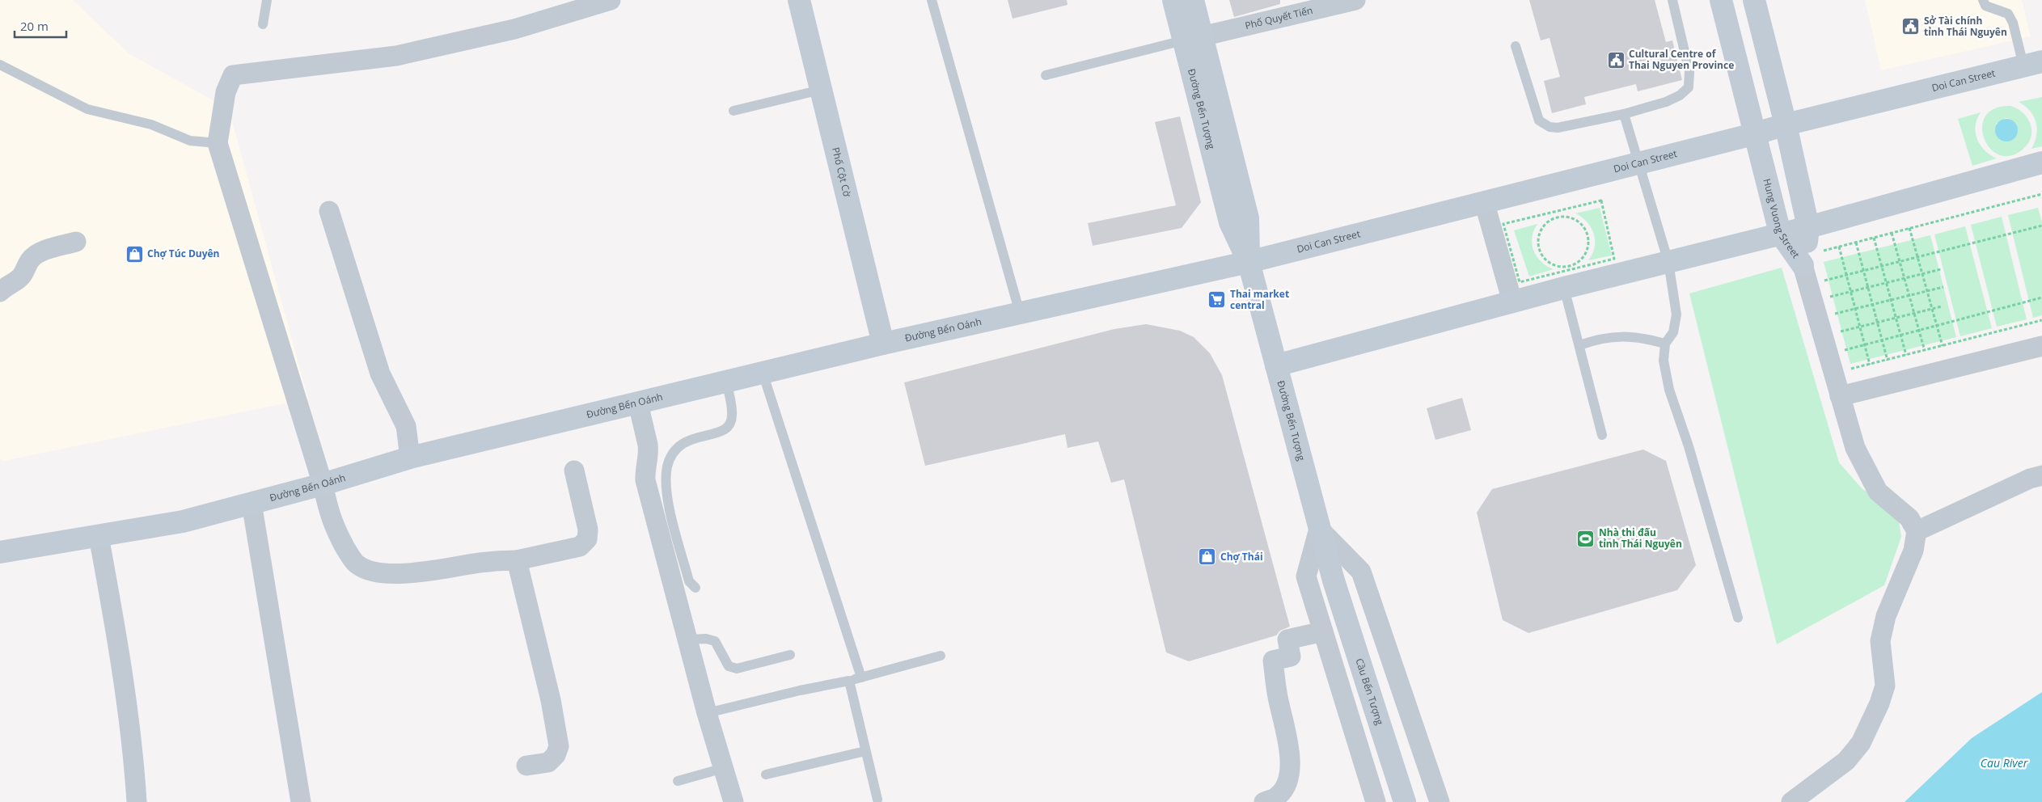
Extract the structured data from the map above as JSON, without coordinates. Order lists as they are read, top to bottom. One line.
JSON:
{"streets":{"main road":["Doi Can Street","Đường Bến Tượng","Phố Cột Cờ","Hung Vuong Street","Đường Bến Oánh","Cầu Bến Tượng"],"street":["Phố Quyết Tiến"]},"crossings":[["Phố Quyết Tiến","Đường Bến Tượng"],["Doi Can Street","Đường Bến Tượng"],["Doi Can Street","Hung Vuong Street"],["Doi Can Street","Đường Bến Oánh"],["Đường Bến Tượng","Đường Bến Oánh"],["Đường Bến Tượng","Cầu Bến Tượng"],["Phố Cột Cờ","Đường Bến Oánh"]],"water":["Cau River"],"places":{"public building":["Sở Tài chính tỉnh Thái Nguyên","Cultural Centre of Thai Nguyen Province"],"shop":["Chợ Túc Duyên","Chợ Thái"],"supermarket":["Thai market central"],"sports":["Nhà thi đấu tỉnh Thái Nguyên"]},"scale_bar":"20 m"}
